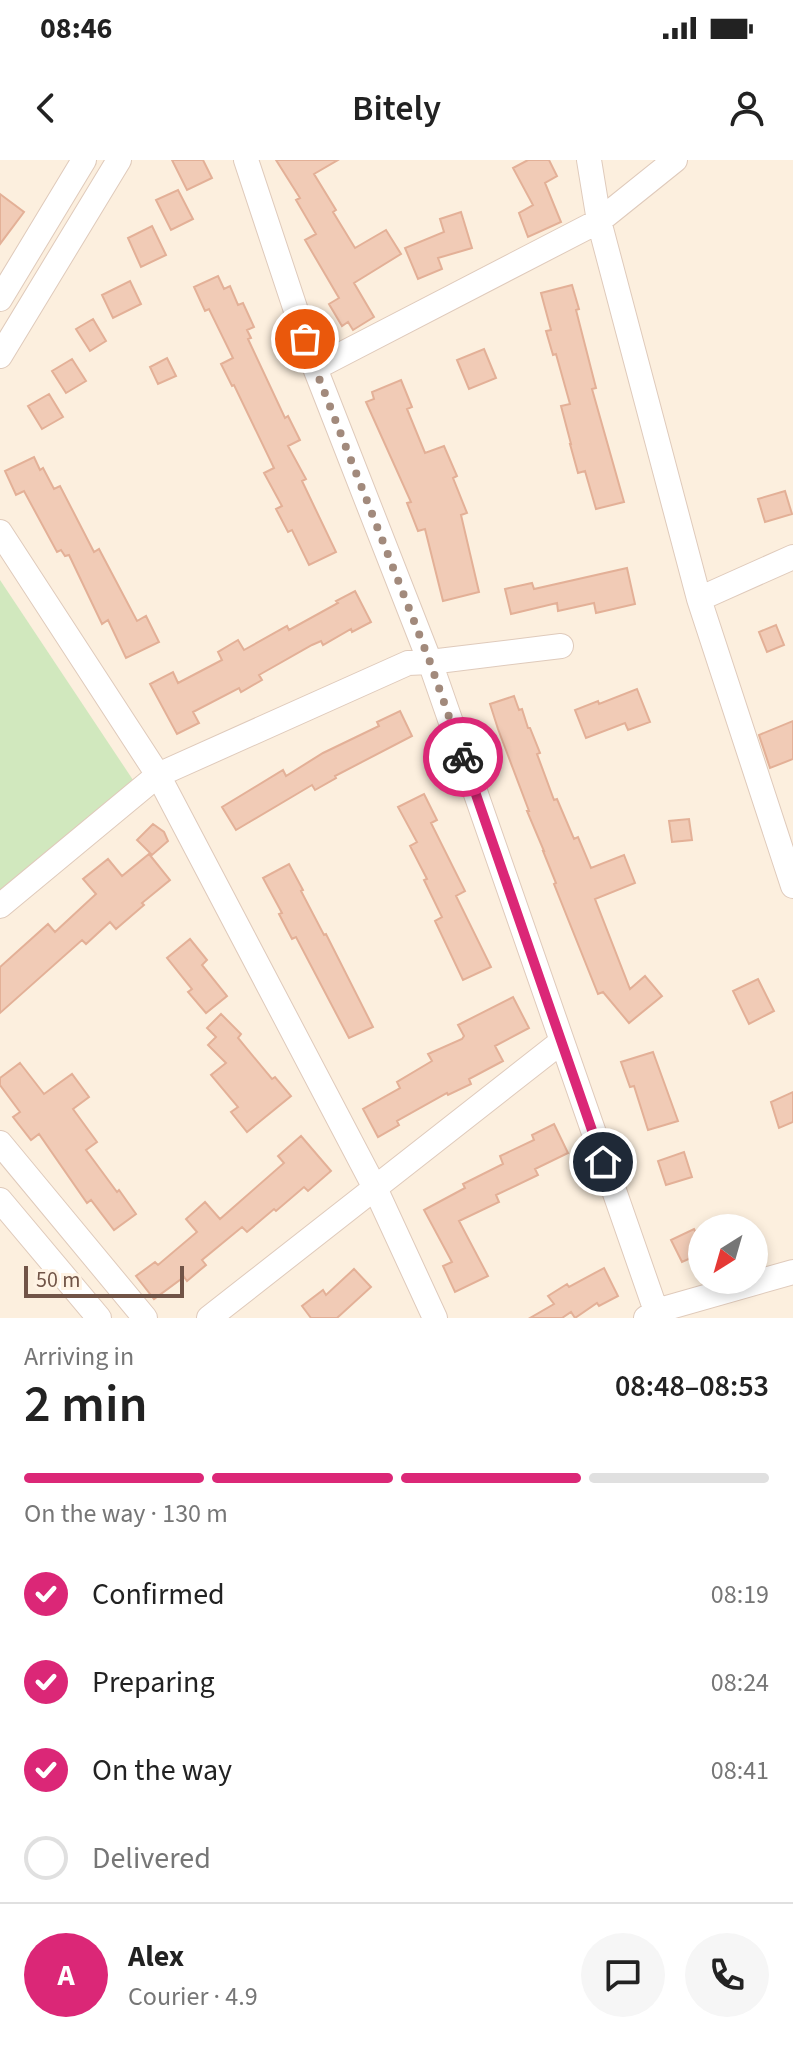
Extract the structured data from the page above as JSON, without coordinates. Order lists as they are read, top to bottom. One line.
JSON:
{"scale_bar":"50 m","north":"bottom left","page":{"status":"08:46","header":"Bitely","scale":"50 m","heading":["2 min","Arriving in","08:48–08:53"],"panel":["Alex","Courier · 4.9"],"bar":"On the way · 130 m","list":[["Confirmed","08:19"],["Preparing","08:24"],["On the way","08:41"],"Delivered"],"round":"A"}}
